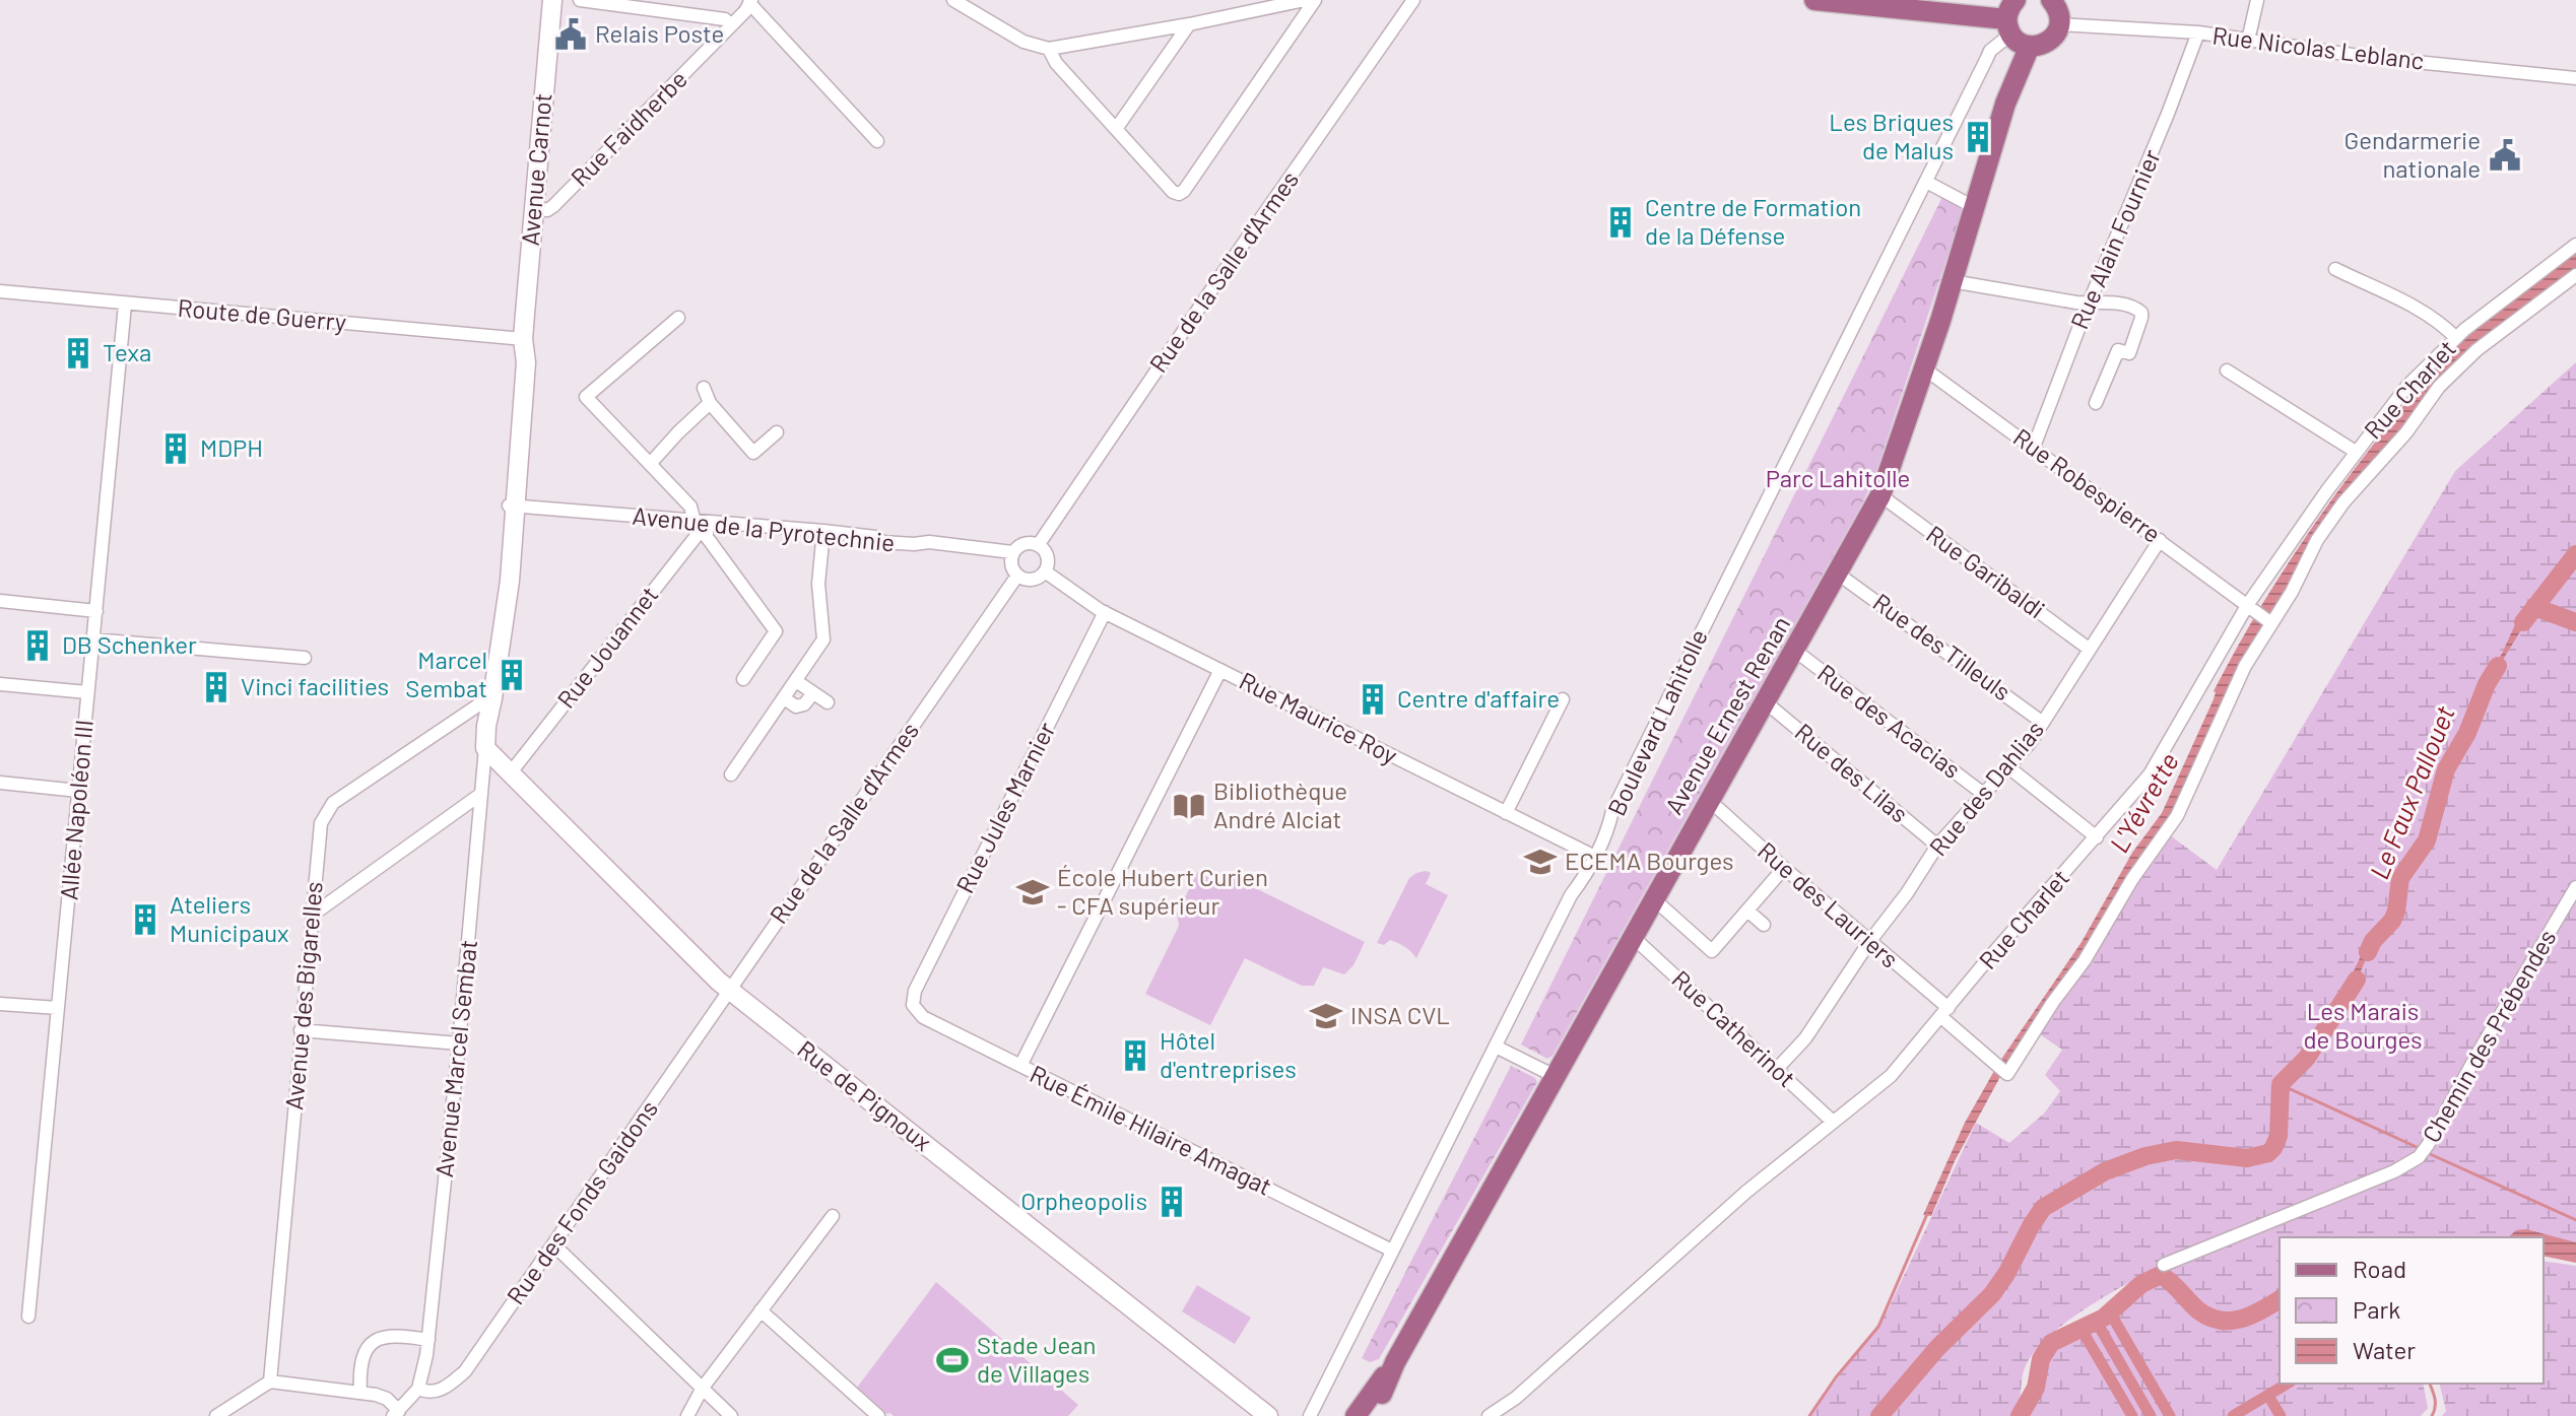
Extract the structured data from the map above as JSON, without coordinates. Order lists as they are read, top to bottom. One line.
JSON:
{"streets":{"main road":["Avenue Carnot","Avenue Ernest Renan","Avenue Marcel Sembat","Rue de Pignoux"],"street":["Rue Nicolas Leblanc","Rue Faidherbe","Rue Alain Fournier","Rue de la Salle d'Armes","Route de Guerry","Rue Charlet","Rue Robespierre","Avenue de la Pyrotechnie","Rue Garibaldi","Rue Jouannet","Rue des Tilleuls","Rue Maurice Roy","Rue des Acacias","Boulevard Lahitolle","Rue des Lilas","Rue des Dahlias","Rue Jules Marnier","Allée Napoléon III","Rue des Lauriers","Avenue des Bigarelles","Rue Catherinot","Chemin des Prébendes","Rue Émile Hilaire Amagat","Rue des Fonds Gaidons"]},"crossings":[["Rue Nicolas Leblanc","Rue Alain Fournier"],["Rue Faidherbe","Avenue Carnot"],["Avenue Carnot","Route de Guerry"],["Avenue Carnot","Avenue de la Pyrotechnie"],["Avenue Carnot","Avenue Marcel Sembat"],["Rue Alain Fournier","Rue Robespierre"],["Rue de la Salle d'Armes","Avenue de la Pyrotechnie"],["Rue de la Salle d'Armes","Rue Maurice Roy"],["Rue de la Salle d'Armes","Rue de Pignoux"],["Rue de la Salle d'Armes","Rue des Fonds Gaidons"],["Route de Guerry","Allée Napoléon III"],["Rue Charlet","Rue Robespierre"],["Rue Charlet","Rue des Lauriers"],["Rue Charlet","Rue Catherinot"],["Rue Robespierre","Avenue Ernest Renan"],["Rue Robespierre","Rue des Dahlias"],["Rue Robespierre","Rue des Lauriers"],["Avenue de la Pyrotechnie","Rue Jouannet"],["Avenue de la Pyrotechnie","Rue Maurice Roy"],["Avenue de la Pyrotechnie","Avenue Marcel Sembat"],["Rue Garibaldi","Avenue Ernest Renan"],["Rue Garibaldi","Rue des Dahlias"],["Rue Jouannet","Rue de Pignoux"],["Rue des Tilleuls","Avenue Ernest Renan"],["Rue des Tilleuls","Rue des Dahlias"],["Avenue Ernest Renan","Rue des Acacias"],["Avenue Ernest Renan","Boulevard Lahitolle"],["Avenue Ernest Renan","Rue des Lilas"],["Avenue Ernest Renan","Rue des Lauriers"],["Avenue Ernest Renan","Rue Catherinot"],["Rue Maurice Roy","Boulevard Lahitolle"],["Rue Maurice Roy","Rue Jules Marnier"],["Rue des Acacias","Rue des Dahlias"],["Boulevard Lahitolle","Rue Émile Hilaire Amagat"],["Rue des Lilas","Rue des Dahlias"],["Rue des Dahlias","Rue des Lauriers"],["Rue des Dahlias","Rue Catherinot"],["Rue Jules Marnier","Rue Émile Hilaire Amagat"],["Avenue des Bigarelles","Avenue Marcel Sembat"],["Avenue Marcel Sembat","Rue de Pignoux"],["Avenue Marcel Sembat","Rue des Fonds Gaidons"],["Rue de Pignoux","Rue des Fonds Gaidons"]],"water":["Le Faux Pallouet","L'Yévrette"],"parks":["Parc Lahitolle","Les Marais de Bourges"],"places":{"public building":["Relais Poste","Gendarmerie nationale"],"building":["Les Briques de Malus","Centre de Formation de la Défense","Texa","MDPH","DB Schenker","Marcel Sembat","Vinci facilities","Centre d'affaire","Ateliers Municipaux","Hôtel d'entreprises","Orpheopolis"],"library":["Bibliothèque André Alciat"],"school or university":["ECEMA Bourges","École Hubert Curien - CFA supérieur","INSA CVL"],"sports":["Stade Jean de Villages"]},"legend":["Road","Park","Water"]}
